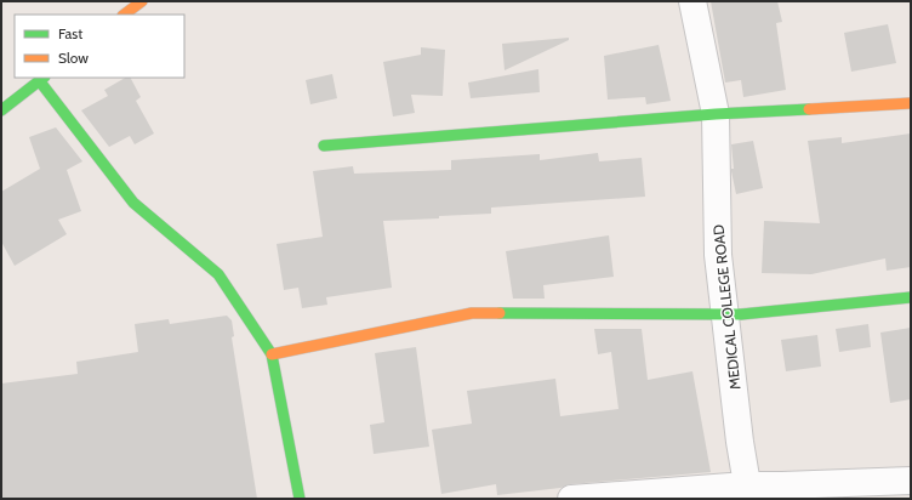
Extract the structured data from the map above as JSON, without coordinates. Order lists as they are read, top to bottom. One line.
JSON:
{"streets":{"street":["MEDICAL COLLEGE ROAD"]},"legend":["Fast","Slow"]}
